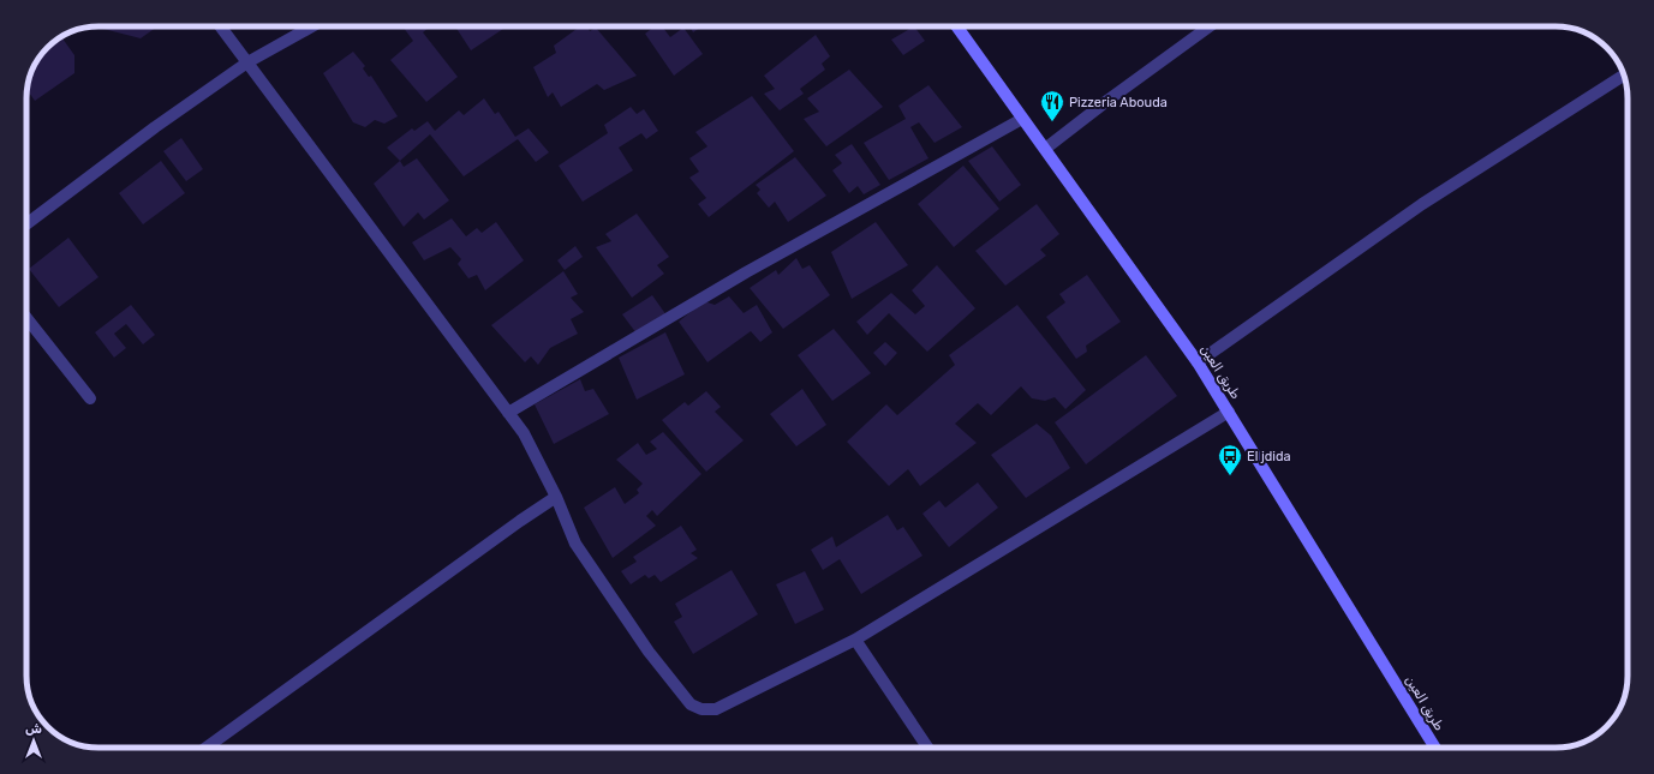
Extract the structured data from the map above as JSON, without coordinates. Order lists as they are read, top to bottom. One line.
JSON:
{"streets":{"main road":["طريق العين"]},"places":{"restaurant":["Pizzeria Abouda"],"bus stop":["El jdida"]},"north":"top"}
